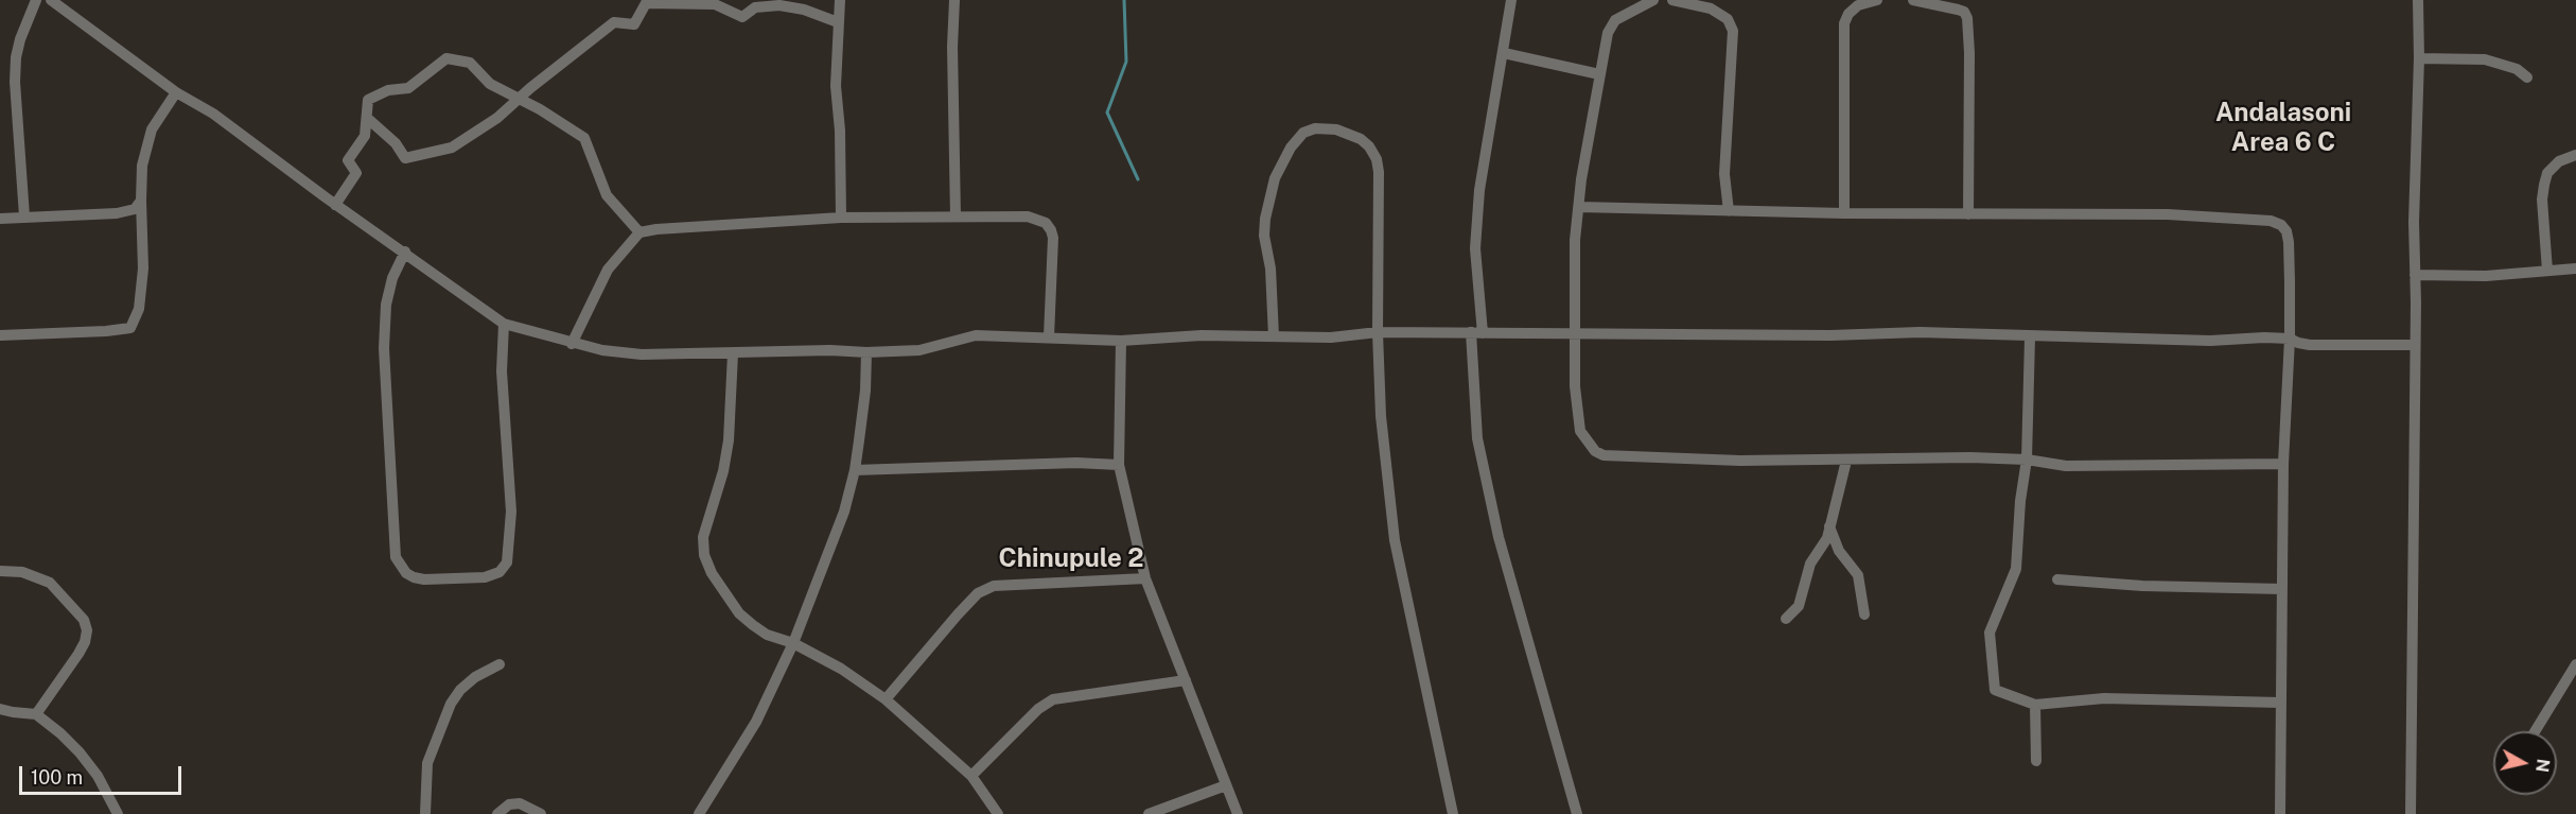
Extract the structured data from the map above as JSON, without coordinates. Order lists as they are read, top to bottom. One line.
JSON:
{"districts":["Andalasoni Area 6 C","Chinupule 2"],"scale_bar":"100 m","north":"right"}
